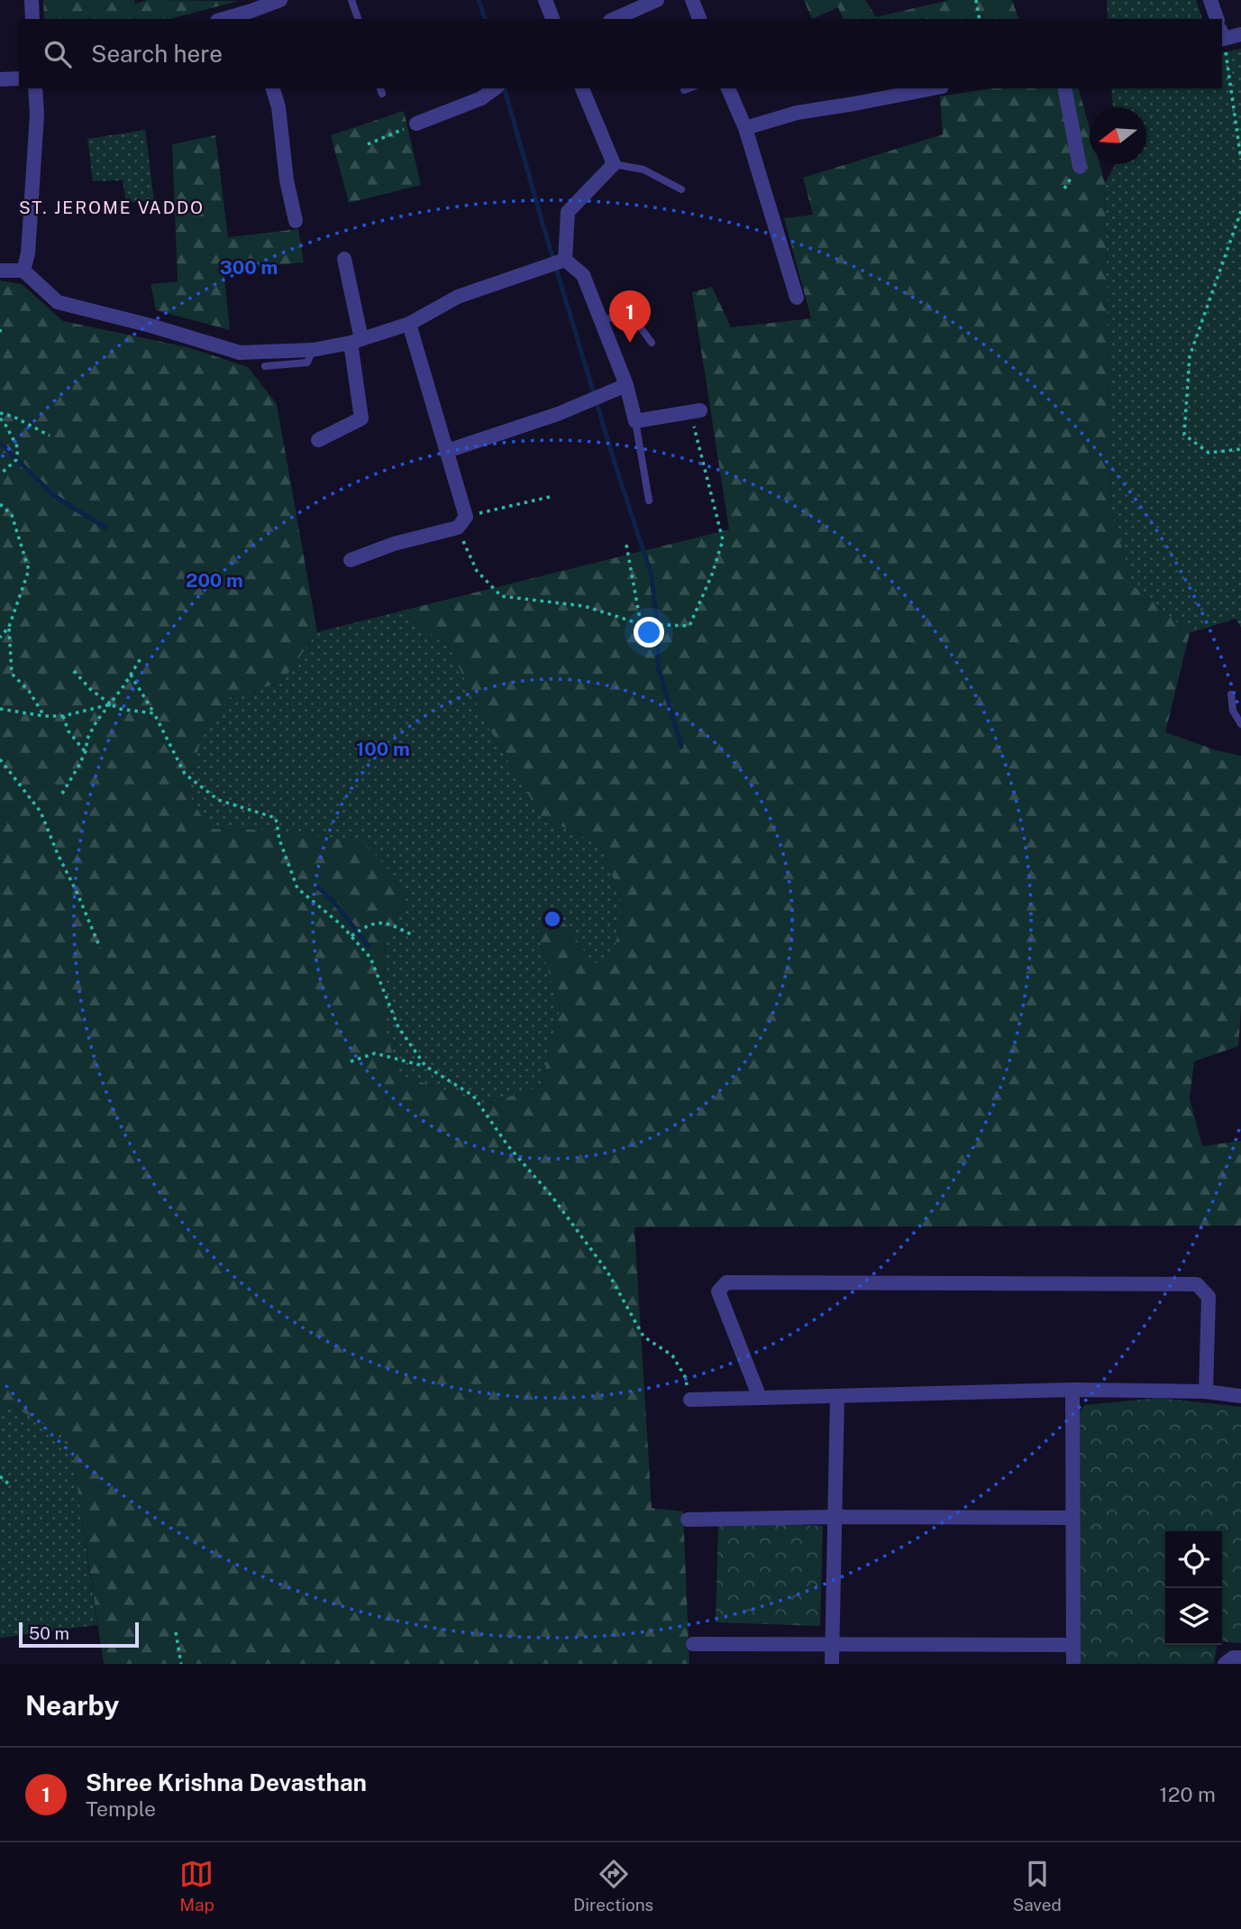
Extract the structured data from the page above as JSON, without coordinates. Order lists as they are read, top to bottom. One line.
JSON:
{"districts":["ST. JEROME VADDO"],"scale_bar":"50 m","north":"left","page":{"search":"Search here","pins":"1","scale":"50 m","heading":"Nearby","list":[{"mark":"1","name":"Shree Krishna Devasthan","note":"Temple","value":"120 m"}],"nav":["Map","Directions","Saved"]},"rings":["300 m","200 m","100 m"]}
